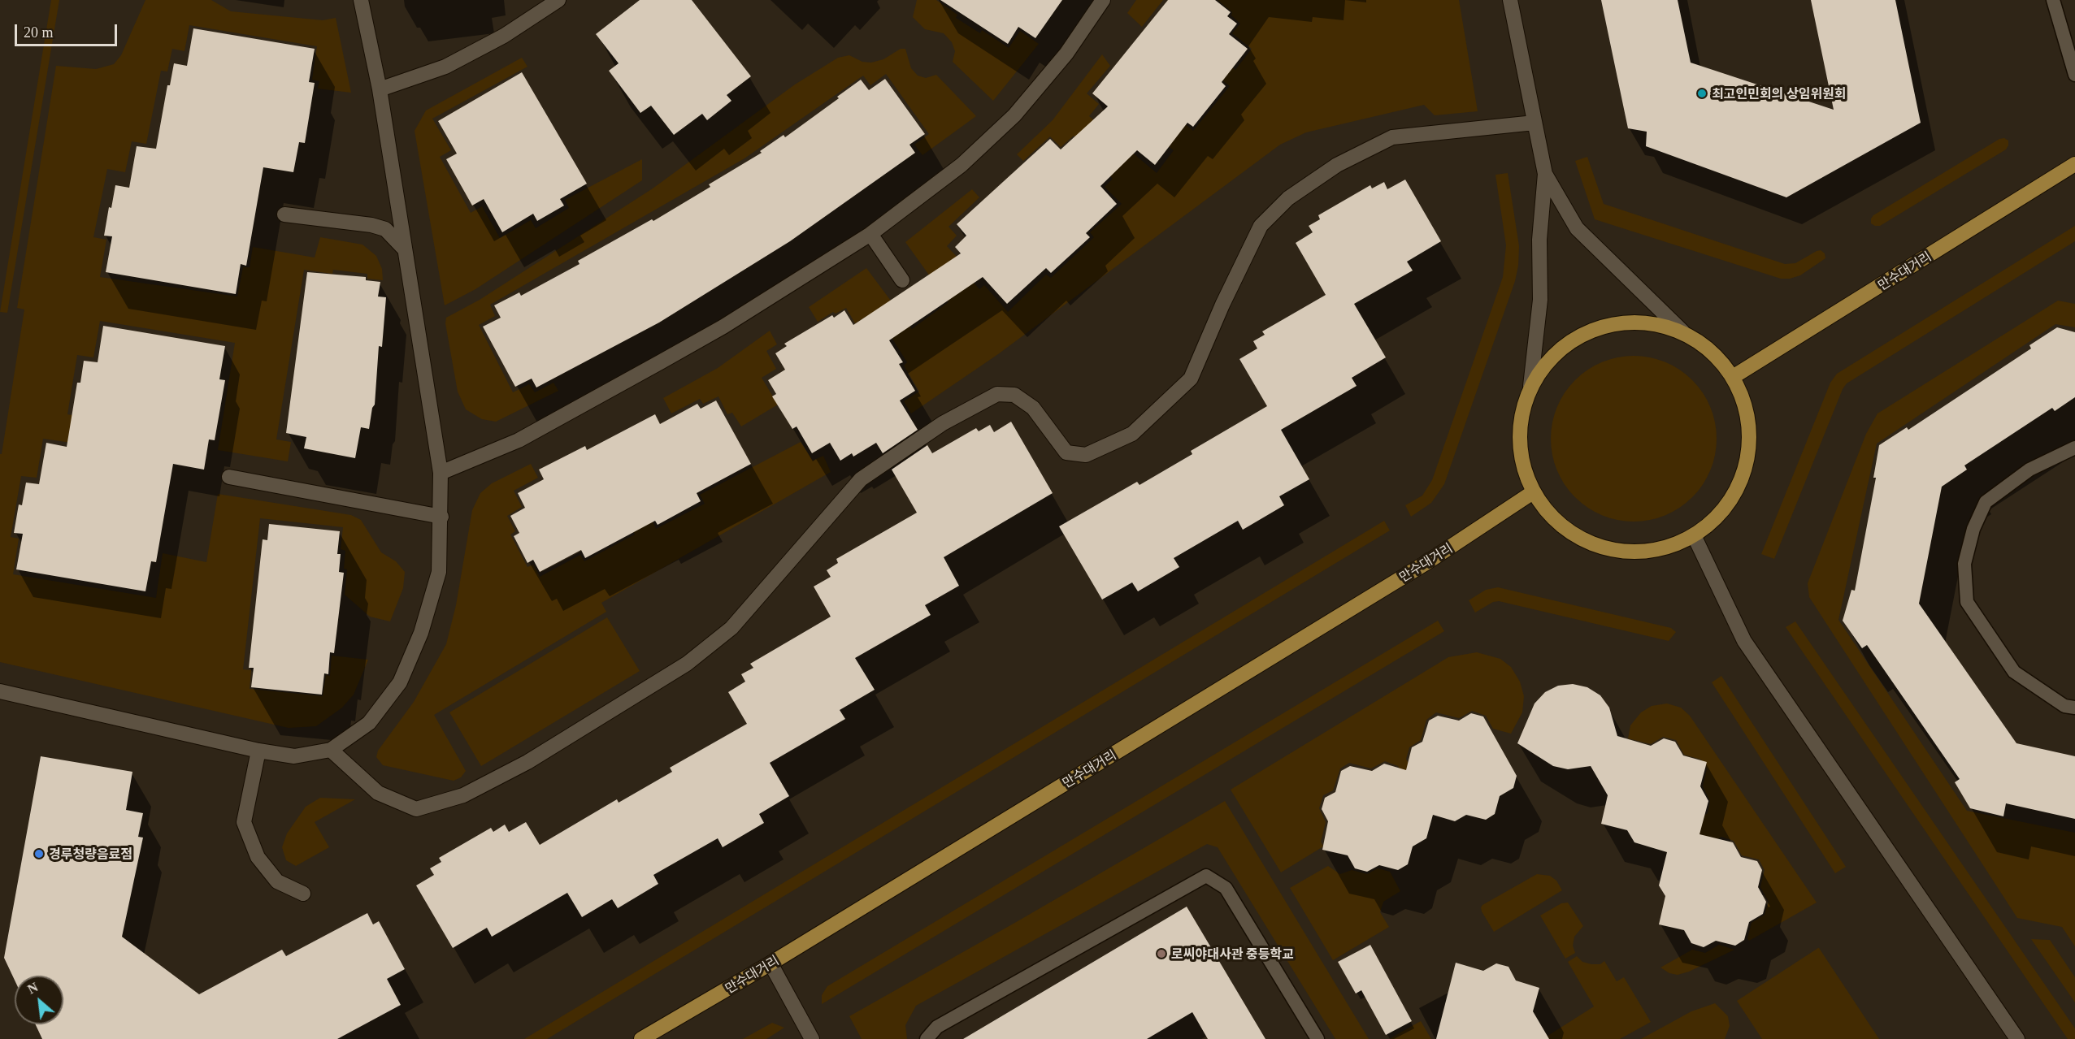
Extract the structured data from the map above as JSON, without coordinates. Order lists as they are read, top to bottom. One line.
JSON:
{"streets":{"main road":["만수대거리"]},"places":["최고인민회의 상임위원회","경루청량음료점","로씨야대사관 중등학교"],"scale_bar":"20 m","north":"top left"}
